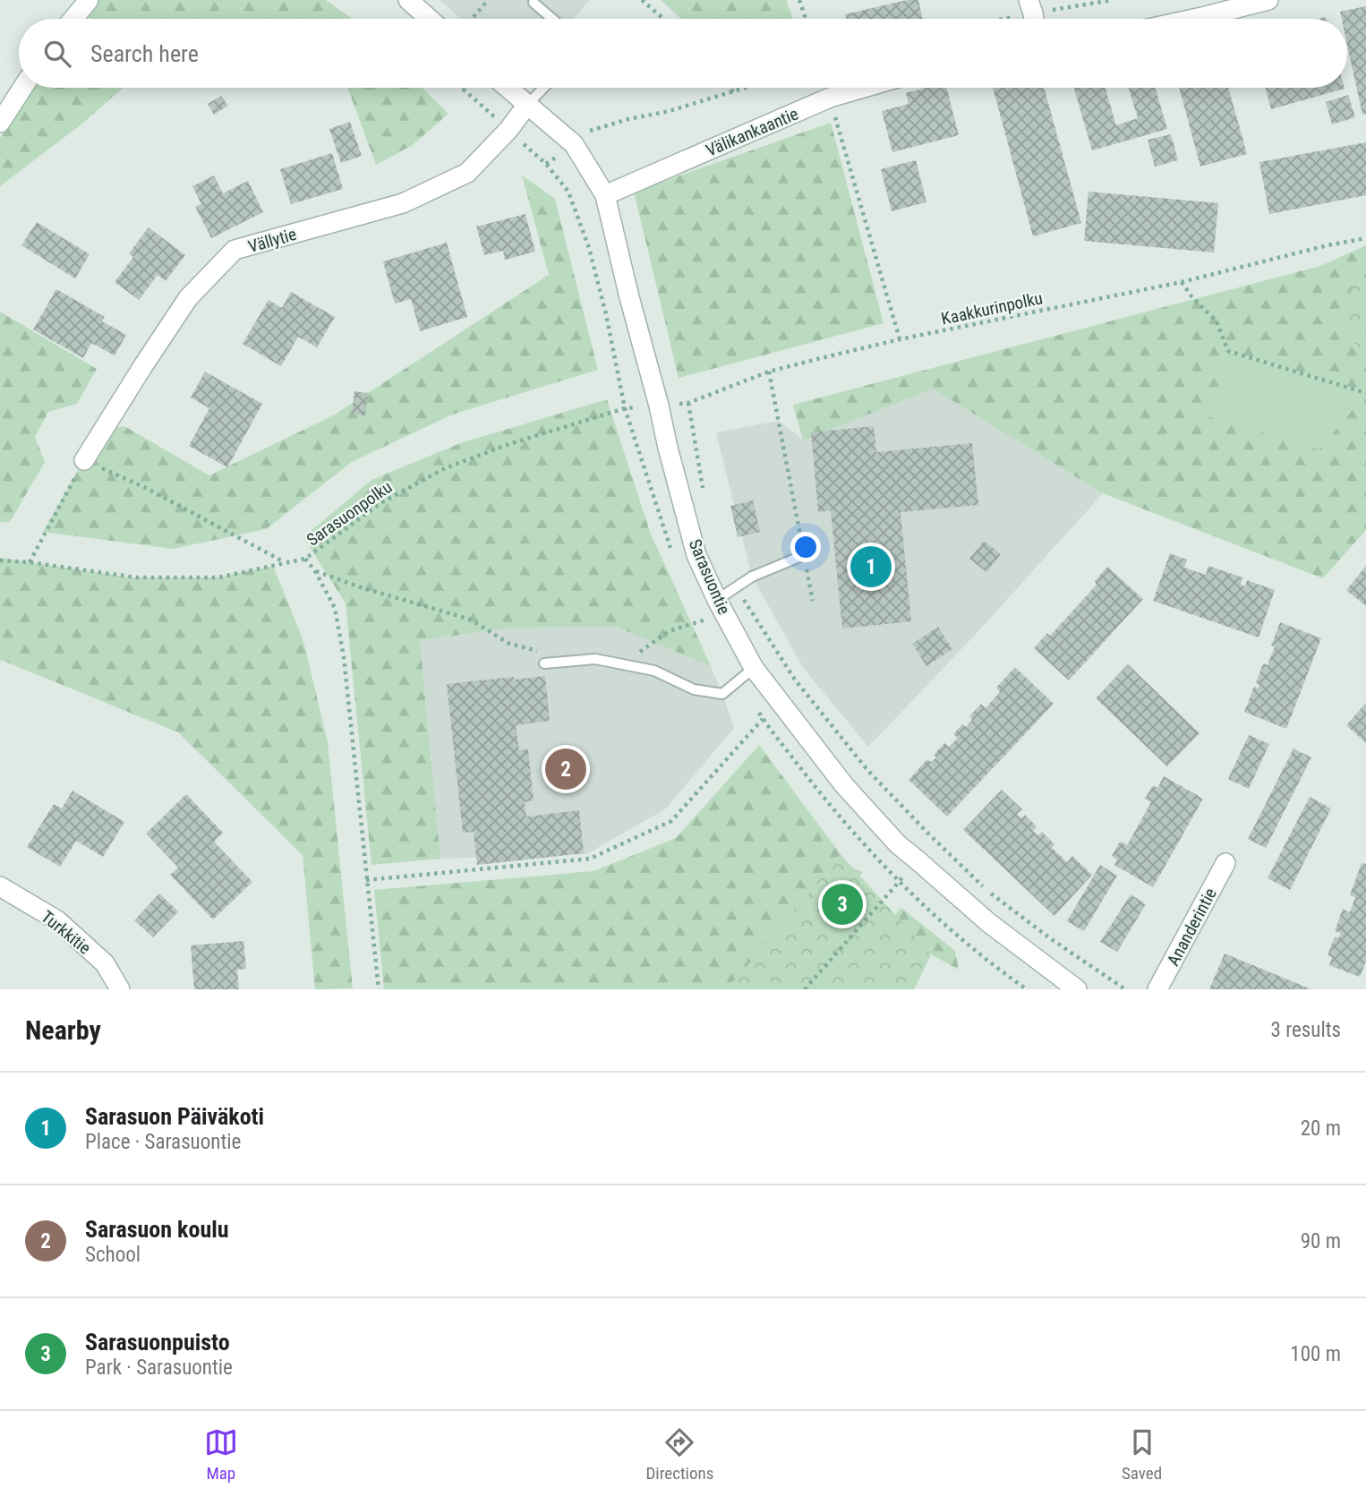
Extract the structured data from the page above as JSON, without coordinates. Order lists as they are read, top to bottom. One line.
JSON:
{"streets":{"street":["Välikankaantie","Vällytie","Sarasuontie","Ananderintie","Turkkitie"],"path":["Kaakkurinpolku","Sarasuonpolku"]},"crossings":[["Välikankaantie","Sarasuontie"],["Vällytie","Sarasuontie"],["Kaakkurinpolku","Sarasuonpolku"],["Kaakkurinpolku","Sarasuontie"]],"page":{"search":"Search here","pins":["1","2","3"],"heading":["Nearby","3 results"],"list":[{"mark":"1","name":"Sarasuon Päiväkoti","note":"Place · Sarasuontie","value":"20 m"},{"mark":"2","name":"Sarasuon koulu","note":"School","value":"90 m"},{"mark":"3","name":"Sarasuonpuisto","note":"Park · Sarasuontie","value":"100 m"}],"nav":["Map","Directions","Saved"]}}
